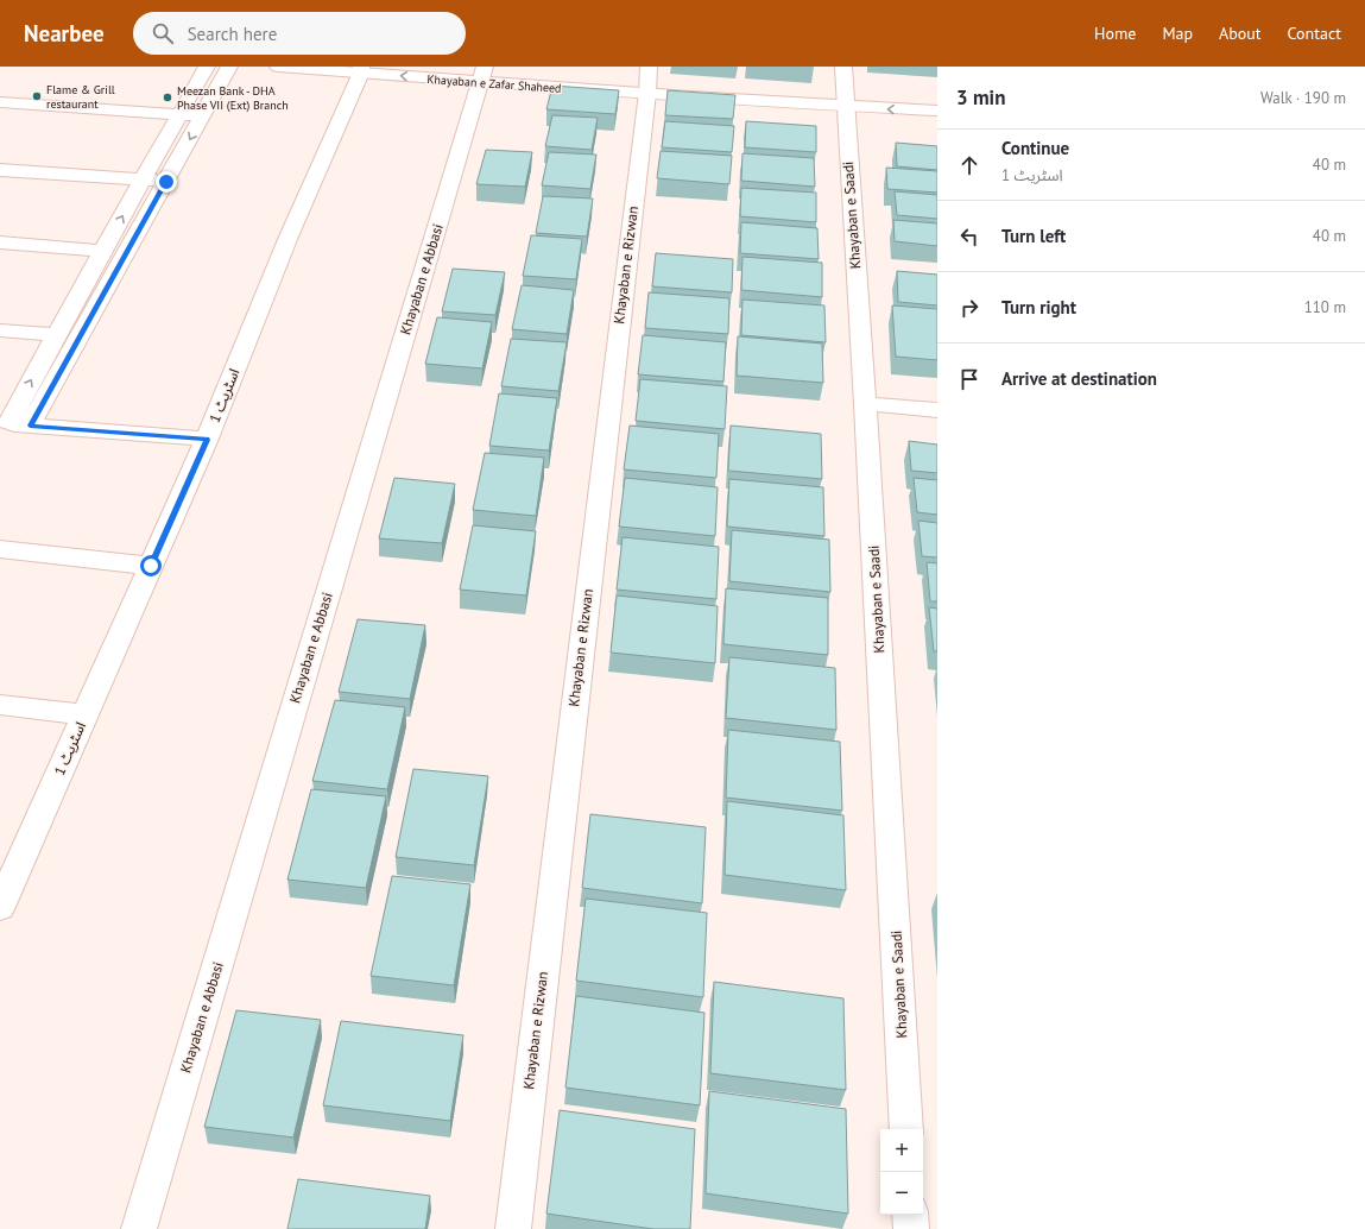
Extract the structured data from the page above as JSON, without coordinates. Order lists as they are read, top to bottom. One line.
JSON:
{"streets":{"street":["Khayaban e Zafar Shaheed","Khayaban e Saadi","Khayaban e Rizwan","Khayaban e Abbasi","اسٹریٹ 1"]},"crossings":[["Khayaban e Zafar Shaheed","Khayaban e Saadi"],["Khayaban e Zafar Shaheed","Khayaban e Rizwan"],["Khayaban e Zafar Shaheed","Khayaban e Abbasi"],["Khayaban e Zafar Shaheed","اسٹریٹ 1"]],"places":["Flame & Grill restaurant","Meezan Bank - DHA Phase VII (Ext) Branch"],"page":{"header":"Nearbee","search":"Search here","nav":["Home","Map","About","Contact"],"heading":["3 min","Walk · 190 m"],"list":[["Continue","اسٹریٹ 1","40 m"],["Turn left","40 m"],["Turn right","110 m"],"Arrive at destination"],"map_buttons":["+","−"]}}
